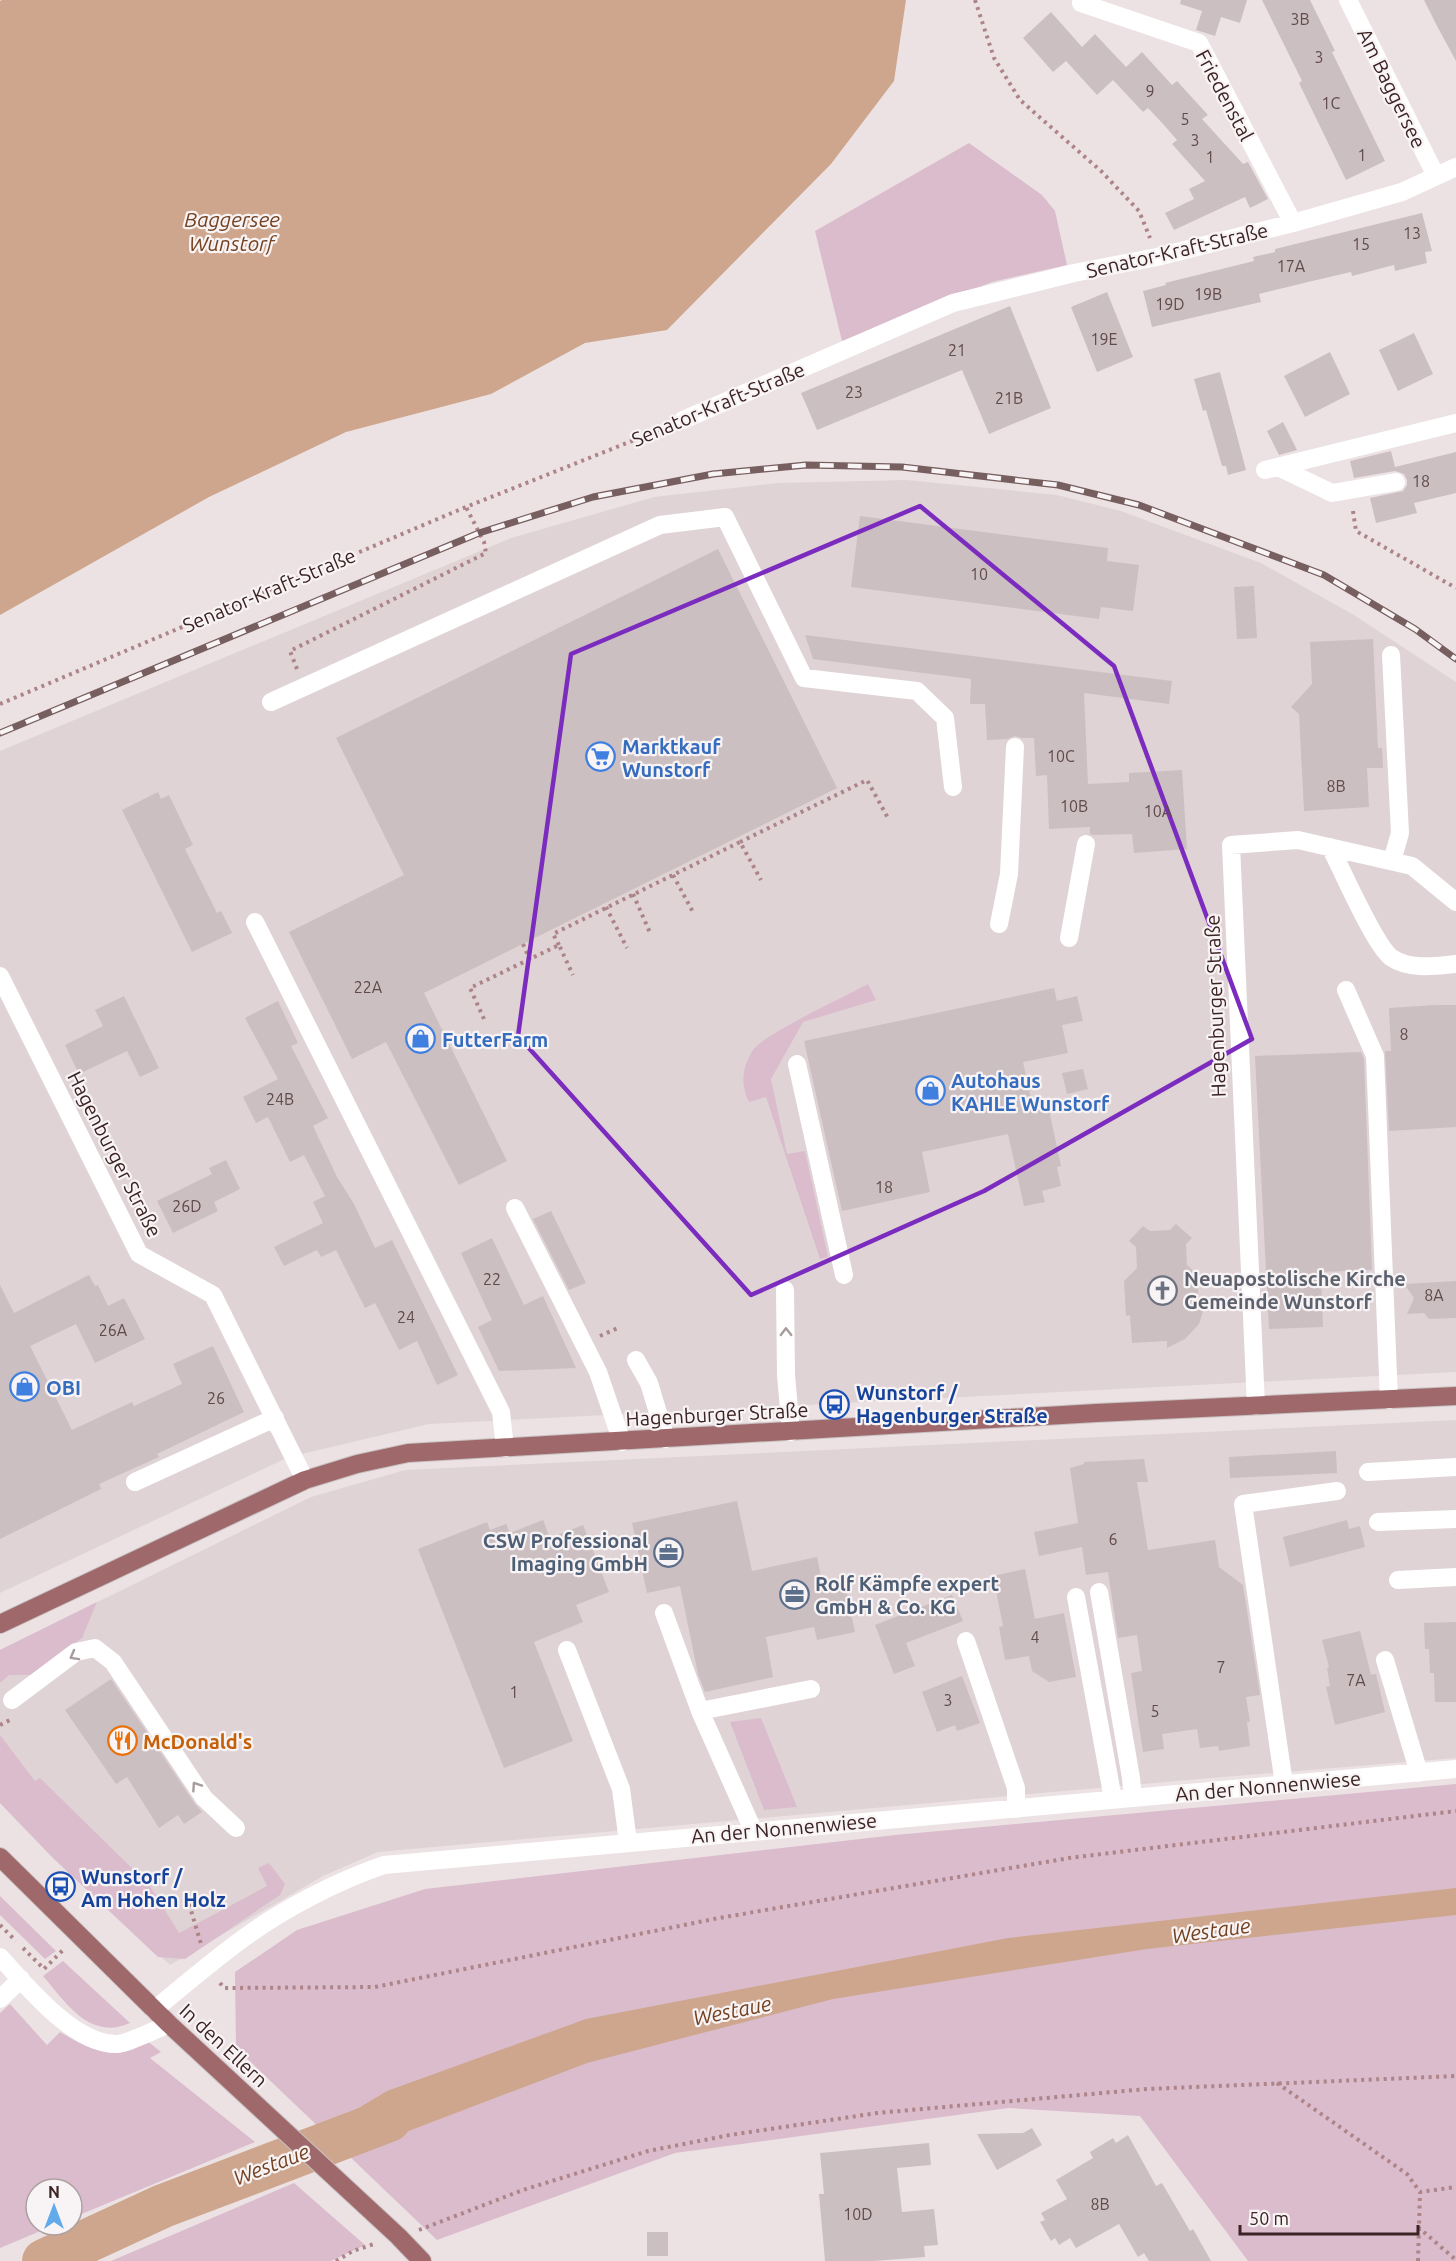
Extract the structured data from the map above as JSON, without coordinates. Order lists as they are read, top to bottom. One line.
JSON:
{"streets":{"main road":["Hagenburger Straße","In den Ellern"],"street":["Am Baggersee","Friedenstal","Senator-Kraft-Straße","An der Nonnenwiese"]},"crossings":[["Am Baggersee","Senator-Kraft-Straße"],["Friedenstal","Senator-Kraft-Straße"],["An der Nonnenwiese","In den Ellern"]],"water":["Baggersee Wunstorf","Westaue"],"places":{"supermarket":["Marktkauf Wunstorf"],"shop":["FutterFarm","Autohaus KAHLE Wunstorf","OBI"],"church":["Neuapostolische Kirche Gemeinde Wunstorf"],"bus stop":["Wunstorf / Hagenburger Straße","Wunstorf / Am Hohen Holz"],"office":["CSW Professional Imaging GmbH","Rolf Kämpfe expert GmbH & Co. KG"],"restaurant":["McDonald's"]},"house_numbers":["3B","3","9","1C","5","3","1","1","13","15","17A","19B","19D","19E","21","23","21B","18","10","10C","8B","10B","10A","22A","8","24B","18","26D","22","8A","24","26A","26","6","4","7","7A","1","3","5","8B","10D"],"scale_bar":"50 m","north":"top"}
